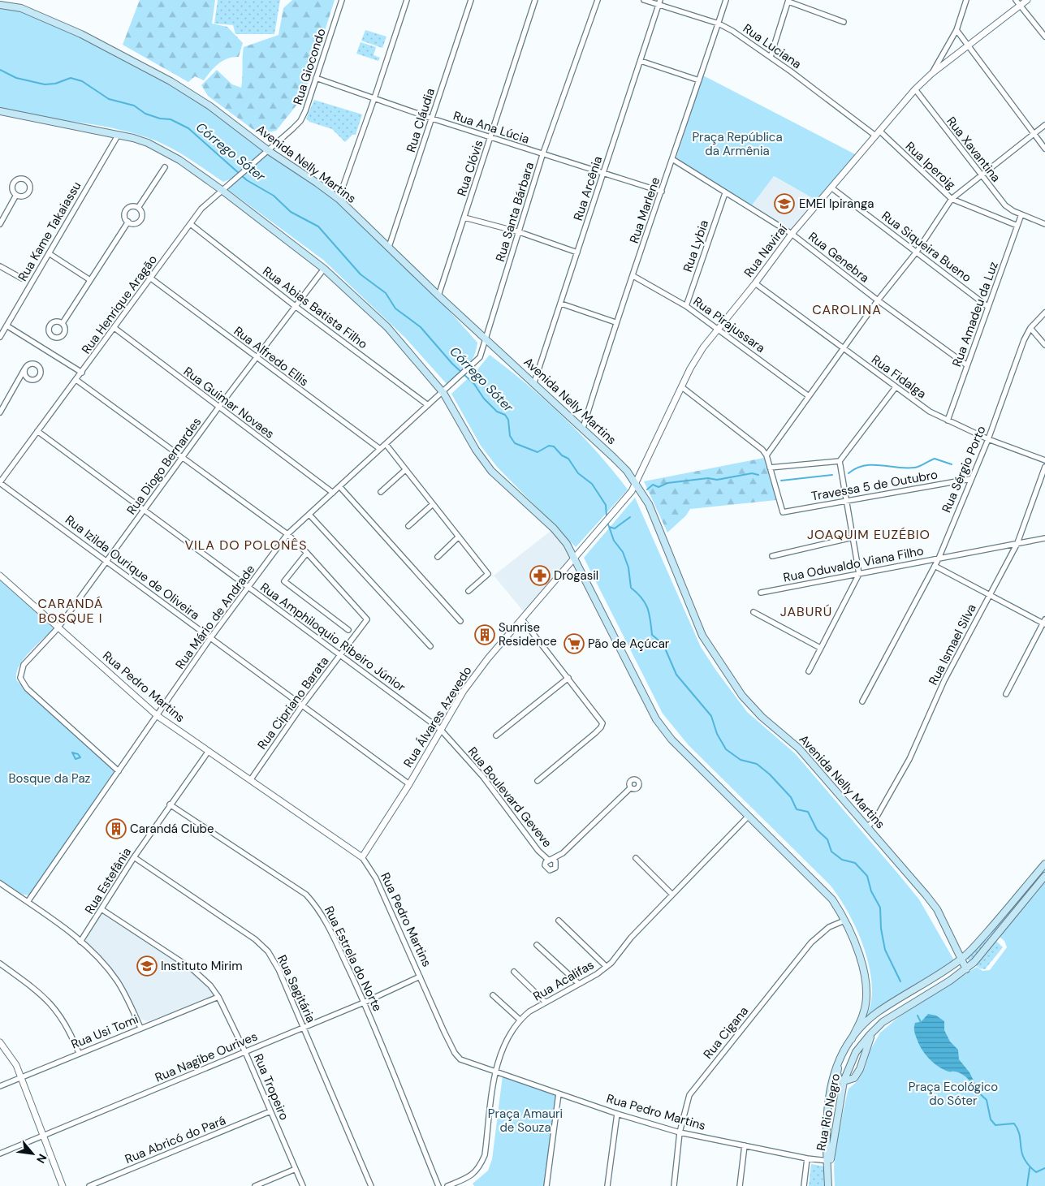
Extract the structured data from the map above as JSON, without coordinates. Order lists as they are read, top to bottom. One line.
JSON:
{"streets":{"main road":["Avenida Nelly Martins","Rua Rio Negro"],"street":["Rua Luciana","Rua Giocondo","Rua Cláudia","Rua Ana Lúcia","Rua Xavantina","Rua Iperoig","Rua Clóvis","Rua Arcênia","Rua Marlene","Rua Santa Bárbara","Rua Kame Takaiassu","Rua Lybia","Rua Siqueira Bueno","Rua Naviraí","Rua Genebra","Rua Henrique Aragão","Rua Abias Batista Filho","Rua Amadeu da Luz","Rua Pirajussara","Rua Alfredo Ellis","Rua Fidalga","Rua Guimar Novaes","Rua Diogo Bernardes","Rua Sérgio Porto","Travessa 5 de Outubro","Rua Oduvaldo Viana Filho","Rua Izilda Ourique de Oliveira","Rua Mário de Andrade","Rua Amphiloquio Ribeiro Júnior","Rua Ismael Silva","Rua Pedro Martins","Rua Cipriano Barata","Rua Álvares Azevedo","Rua Boulevard Geveve","Rua Estefânia","Rua Estrela do Norte","Rua Acalifas","Rua Sagitária","Rua Usi Tomi","Rua Cigana","Rua Nagibe Ourives","Rua Tropeiro","Rua Abricó do Pará"]},"crossings":[["Rua Luciana","Rua Iperoig"],["Rua Luciana","Rua Arcênia"],["Rua Luciana","Rua Marlene"],["Rua Luciana","Rua Naviraí"],["Rua Giocondo","Rua Ana Lúcia"],["Rua Giocondo","Avenida Nelly Martins"],["Rua Giocondo","Rua Henrique Aragão"],["Rua Cláudia","Rua Ana Lúcia"],["Rua Cláudia","Avenida Nelly Martins"],["Rua Ana Lúcia","Rua Clóvis"],["Rua Ana Lúcia","Rua Arcênia"],["Rua Ana Lúcia","Rua Marlene"],["Rua Ana Lúcia","Rua Santa Bárbara"],["Rua Xavantina","Rua Naviraí"],["Rua Xavantina","Rua Amadeu da Luz"],["Avenida Nelly Martins","Rua Clóvis"],["Avenida Nelly Martins","Rua Arcênia"],["Avenida Nelly Martins","Rua Marlene"],["Avenida Nelly Martins","Rua Santa Bárbara"],["Avenida Nelly Martins","Rua Naviraí"],["Avenida Nelly Martins","Rua Henrique Aragão"],["Avenida Nelly Martins","Rua Mário de Andrade"],["Avenida Nelly Martins","Rua Ismael Silva"],["Avenida Nelly Martins","Rua Álvares Azevedo"],["Avenida Nelly Martins","Rua Rio Negro"],["Rua Iperoig","Rua Naviraí"],["Rua Iperoig","Rua Amadeu da Luz"],["Rua Marlene","Rua Genebra"],["Rua Marlene","Rua Pirajussara"],["Rua Santa Bárbara","Rua Mário de Andrade"],["Rua Lybia","Rua Genebra"],["Rua Lybia","Rua Pirajussara"],["Rua Siqueira Bueno","Rua Naviraí"],["Rua Siqueira Bueno","Rua Amadeu da Luz"],["Rua Naviraí","Rua Genebra"],["Rua Naviraí","Rua Pirajussara"],["Rua Naviraí","Rua Fidalga"],["Rua Naviraí","Rua Álvares Azevedo"],["Rua Genebra","Rua Amadeu da Luz"],["Rua Henrique Aragão","Rua Abias Batista Filho"],["Rua Henrique Aragão","Rua Alfredo Ellis"],["Rua Henrique Aragão","Rua Guimar Novaes"],["Rua Henrique Aragão","Rua Izilda Ourique de Oliveira"],["Rua Henrique Aragão","Rua Amphiloquio Ribeiro Júnior"],["Rua Abias Batista Filho","Rua Diogo Bernardes"],["Rua Abias Batista Filho","Rua Mário de Andrade"],["Rua Amadeu da Luz","Rua Fidalga"],["Rua Alfredo Ellis","Rua Diogo Bernardes"],["Rua Alfredo Ellis","Rua Mário de Andrade"],["Rua Fidalga","Rua Sérgio Porto"],["Rua Guimar Novaes","Rua Diogo Bernardes"],["Rua Guimar Novaes","Rua Mário de Andrade"],["Rua Diogo Bernardes","Rua Izilda Ourique de Oliveira"],["Rua Diogo Bernardes","Rua Mário de Andrade"],["Rua Diogo Bernardes","Rua Amphiloquio Ribeiro Júnior"],["Rua Diogo Bernardes","Rua Pedro Martins"],["Rua Sérgio Porto","Travessa 5 de Outubro"],["Rua Sérgio Porto","Rua Oduvaldo Viana Filho"],["Rua Oduvaldo Viana Filho","Rua Ismael Silva"],["Rua Izilda Ourique de Oliveira","Rua Mário de Andrade"],["Rua Izilda Ourique de Oliveira","Rua Cipriano Barata"],["Rua Izilda Ourique de Oliveira","Rua Álvares Azevedo"],["Rua Mário de Andrade","Rua Amphiloquio Ribeiro Júnior"],["Rua Mário de Andrade","Rua Pedro Martins"],["Rua Amphiloquio Ribeiro Júnior","Rua Cipriano Barata"],["Rua Amphiloquio Ribeiro Júnior","Rua Álvares Azevedo"],["Rua Amphiloquio Ribeiro Júnior","Rua Boulevard Geveve"],["Rua Pedro Martins","Rua Cipriano Barata"],["Rua Pedro Martins","Rua Álvares Azevedo"],["Rua Pedro Martins","Rua Estefânia"],["Rua Pedro Martins","Rua Acalifas"],["Rua Pedro Martins","Rua Cigana"],["Rua Pedro Martins","Rua Nagibe Ourives"],["Rua Pedro Martins","Rua Rio Negro"],["Rua Álvares Azevedo","Rua Boulevard Geveve"],["Rua Estefânia","Rua Estrela do Norte"],["Rua Estefânia","Rua Sagitária"],["Rua Estefânia","Rua Tropeiro"],["Rua Estrela do Norte","Rua Nagibe Ourives"],["Rua Sagitária","Rua Nagibe Ourives"],["Rua Usi Tomi","Rua Tropeiro"],["Rua Nagibe Ourives","Rua Tropeiro"],["Rua Tropeiro","Rua Abricó do Pará"]],"districts":["CAROLINA","JOAQUIM EUZÉBIO","VILA DO POLONÊS","CARANDÁ BOSQUE I","JABURÚ"],"water":["Córrego Sóter"],"parks":["Praça República da Armênia","Bosque da Paz","Praça Ecológico do Sóter","Praça Amauri de Souza"],"places":{"school or university":["EMEI Ipiranga","Instituto Mirim"],"pharmacy":["Drogasil"],"building":["Sunrise Residence","Carandá Clube"],"supermarket":["Pão de Açúcar"]},"north":"bottom right"}
